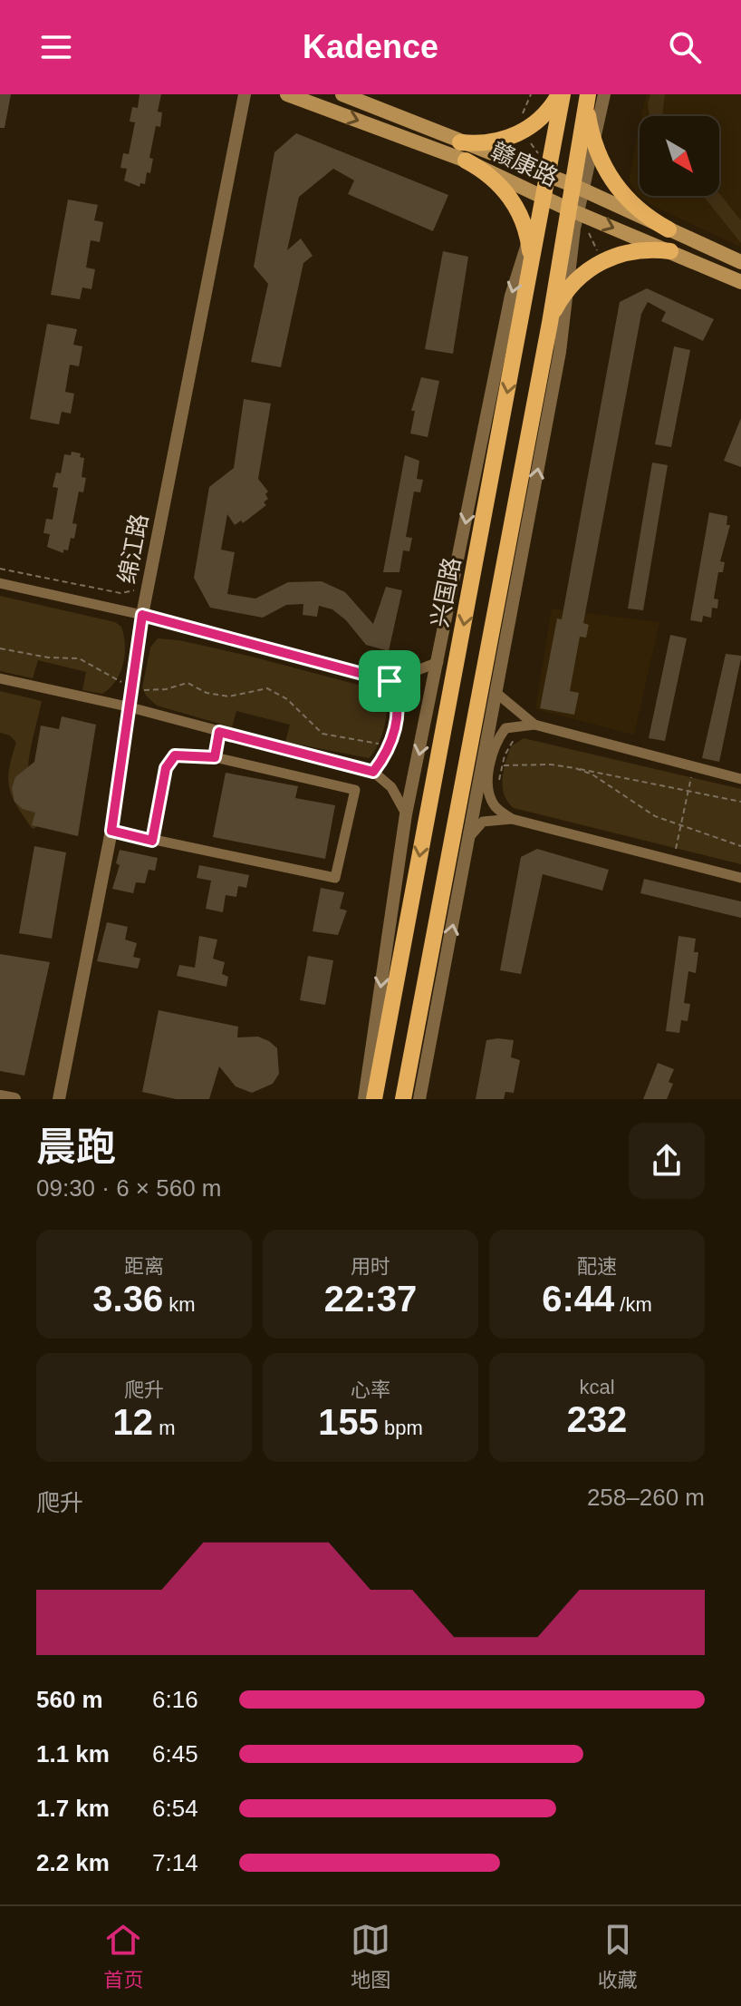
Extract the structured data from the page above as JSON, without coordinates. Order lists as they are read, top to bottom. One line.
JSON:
{"streets":{"main road":["赣康路","兴国路"],"street":["绵江路"]},"crossings":[["赣康路","兴国路"]],"north":"bottom right","page":{"header":"Kadence","heading":["晨跑","09:30 · 6 × 560 m"],"stats":[["距离","3.36 km"],["用时","22:37"],["配速","6:44 /km"],["爬升","12 m"],["心率","155 bpm"],["kcal","232"]],"chart":["爬升","258–260 m"],"list":[{"name":"560 m","note":"6:16"},{"name":"1.1 km","note":"6:45"},{"name":"1.7 km","note":"6:54"},{"name":"2.2 km","note":"7:14"}],"tabs":["首页","地图","收藏"]}}
